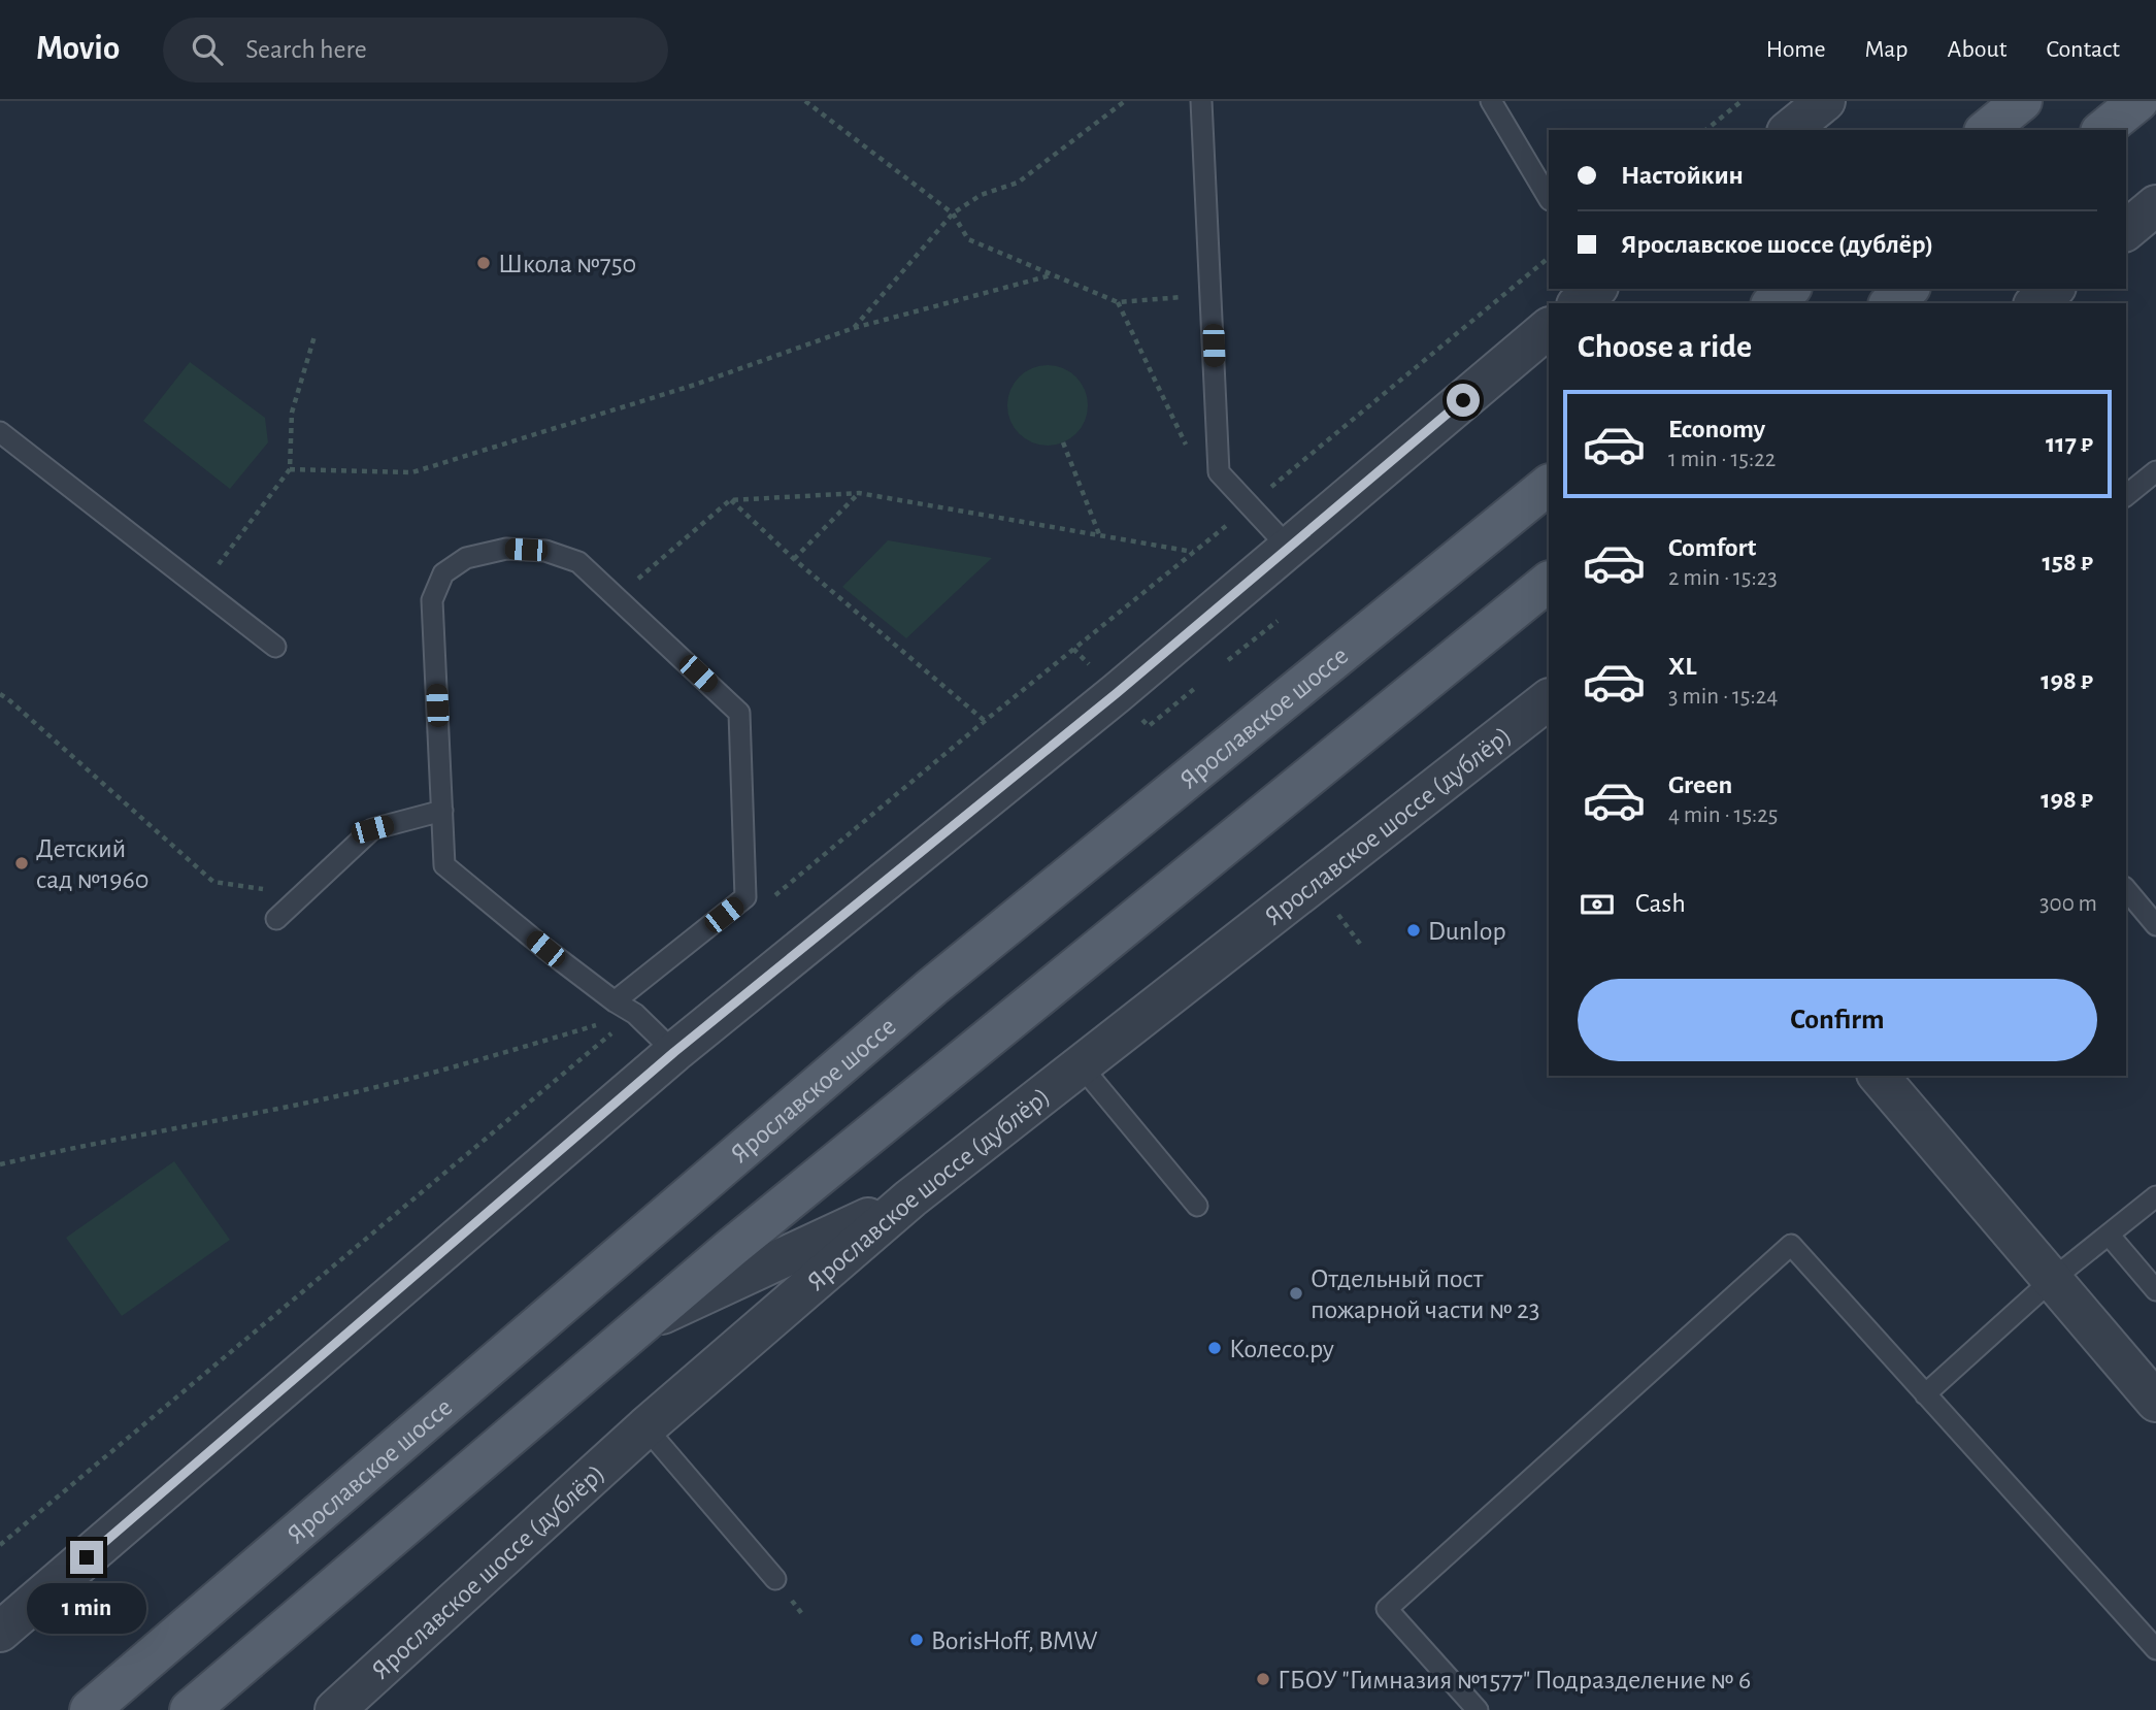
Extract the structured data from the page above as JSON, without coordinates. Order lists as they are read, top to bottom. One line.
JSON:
{"streets":{"main road":["Ярославское шоссе"],"street":["Ярославское шоссе (дублёр)"]},"places":["Школа №750","Детский сад №1960","Dunlop","Отдельный пост пожарной части № 23","Колесо.ру","BorisHoff, BMW","ГБОУ \"Гимназия №1577\" Подразделение № 6"],"page":{"header":"Movio","search":"Search here","nav":["Home","Map","About","Contact"],"banner":["Настойкин","Ярославское шоссе (дублёр)"],"heading":"Choose a ride","list":[{"name":"Economy","note":"1 min · 15:22","value":"117 ₽"},{"name":"Comfort","note":"2 min · 15:23","value":"158 ₽"},{"name":"XL","note":"3 min · 15:24","value":"198 ₽"},{"name":"Green","note":"4 min · 15:25","value":"198 ₽"}],"pay":["Cash","300 m"],"buttons":"Confirm","bubble":"1 min"}}
